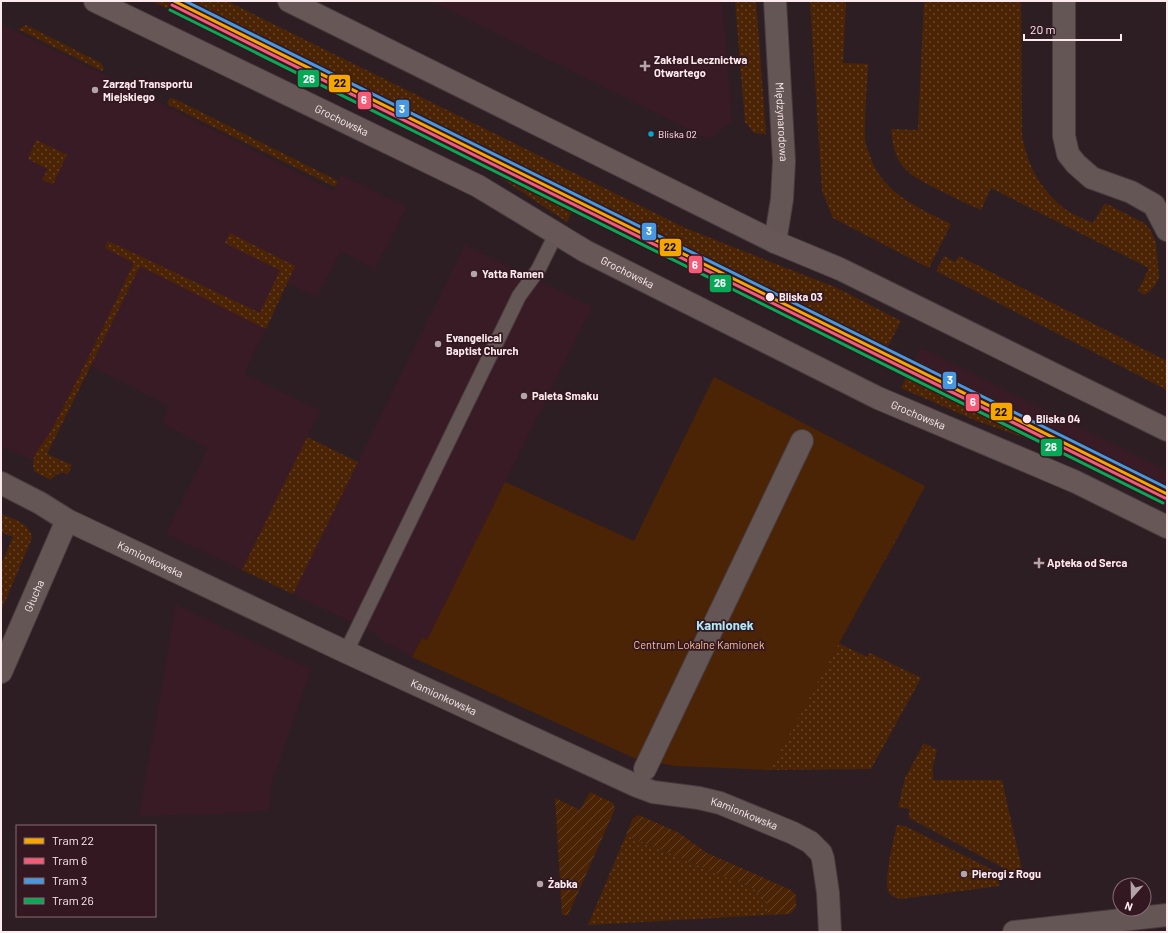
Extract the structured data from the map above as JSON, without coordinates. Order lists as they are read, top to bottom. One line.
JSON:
{"streets":{"main road":["Grochowska"],"street":["Międzynarodowa","Kamionkowska","Głucha"]},"crossings":[["Kamionkowska","Głucha"]],"districts":["Kamionek"],"parks":["Centrum Lokalne Kamionek"],"places":{"health":["Zakład Lecznictwa Otwartego","Apteka od Serca"],"other":["Zarząd Transportu Miejskiego","Bliska 02","Yatta Ramen","Bliska 03","Evangelical Baptist Church","Paleta Smaku","Bliska 04","Pierogi z Rogu","Żabka"]},"lines":["tram line 22","tram line 3","tram line 6","tram line 26"],"legend":["Tram 22","Tram 6","Tram 3","Tram 26"],"scale_bar":"20 m","north":"bottom"}
